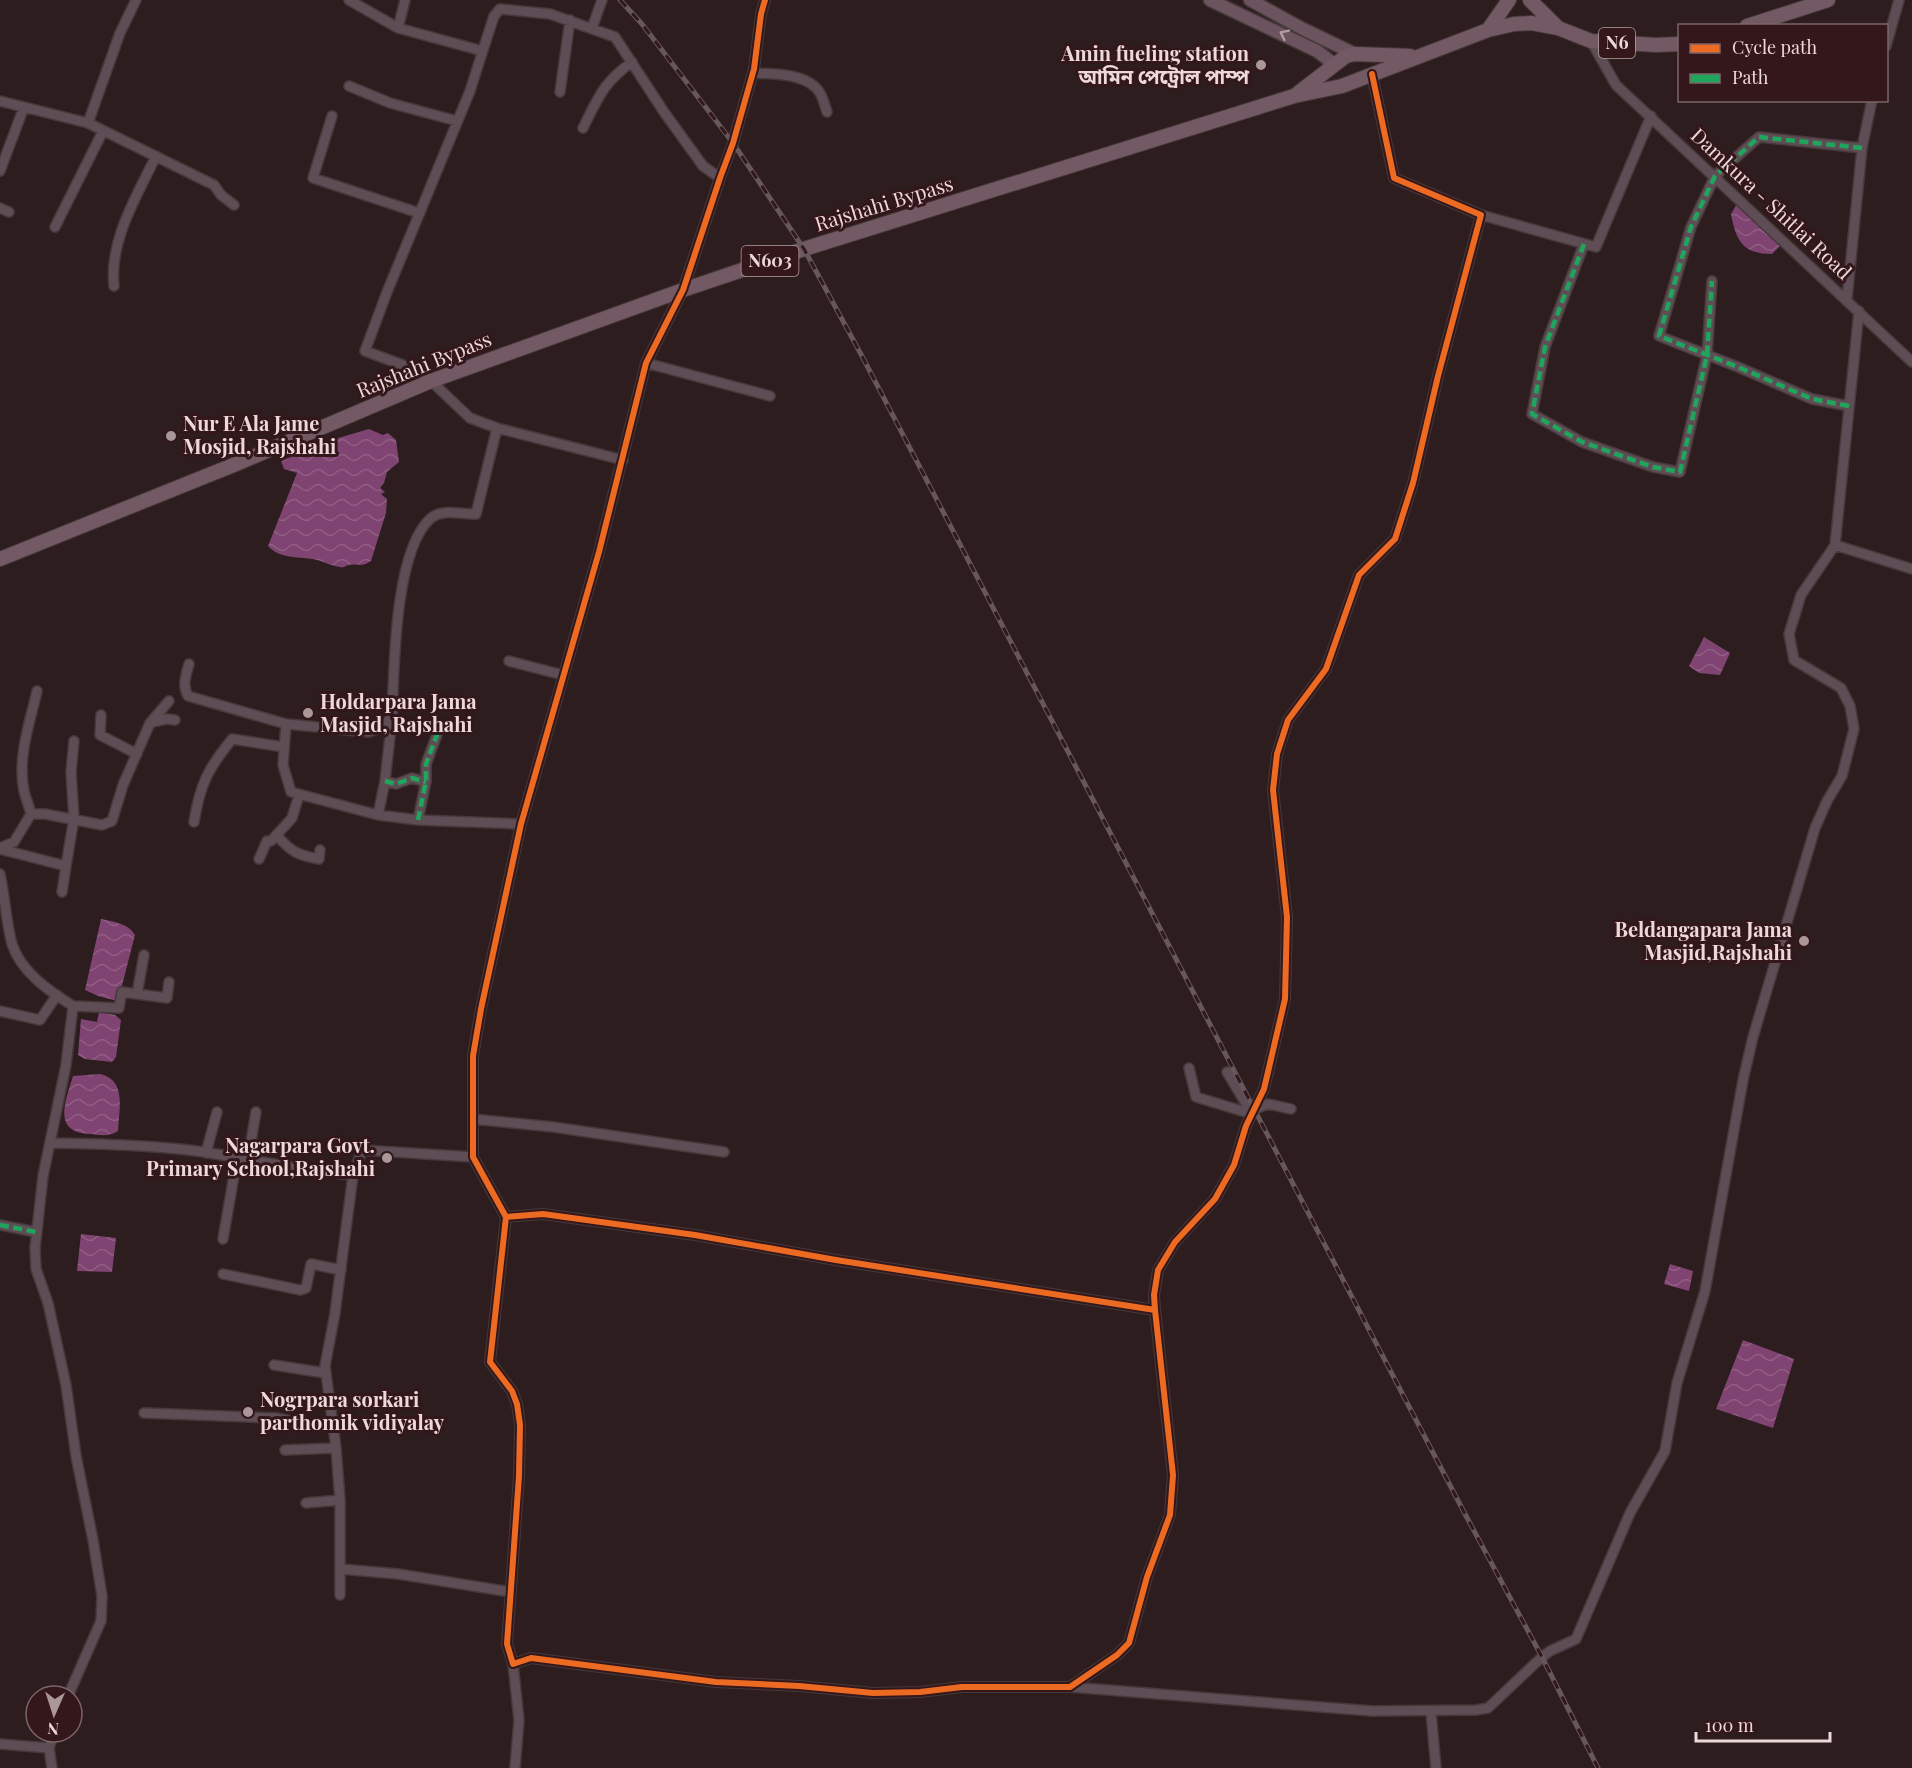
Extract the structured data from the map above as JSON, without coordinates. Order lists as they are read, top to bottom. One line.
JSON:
{"streets":{"highway":["N6","Rajshahi Bypass","N603"],"street":["Damkura - Shitlai Road"]},"crossings":[["N6","Rajshahi Bypass"],["N6","Damkura - Shitlai Road"],["Rajshahi Bypass","N603"]],"places":["Amin fueling station আমিন পেট্রোল পাম্প","Nur E Ala Jame Mosjid, Rajshahi","Holdarpara Jama Masjid, Rajshahi","Beldangapara Jama Masjid,Rajshahi","Nagarpara Govt. Primary School,Rajshahi","Nogrpara sorkari parthomik vidiyalay"],"legend":["Cycle path","Path"],"scale_bar":"100 m","north":"bottom"}
